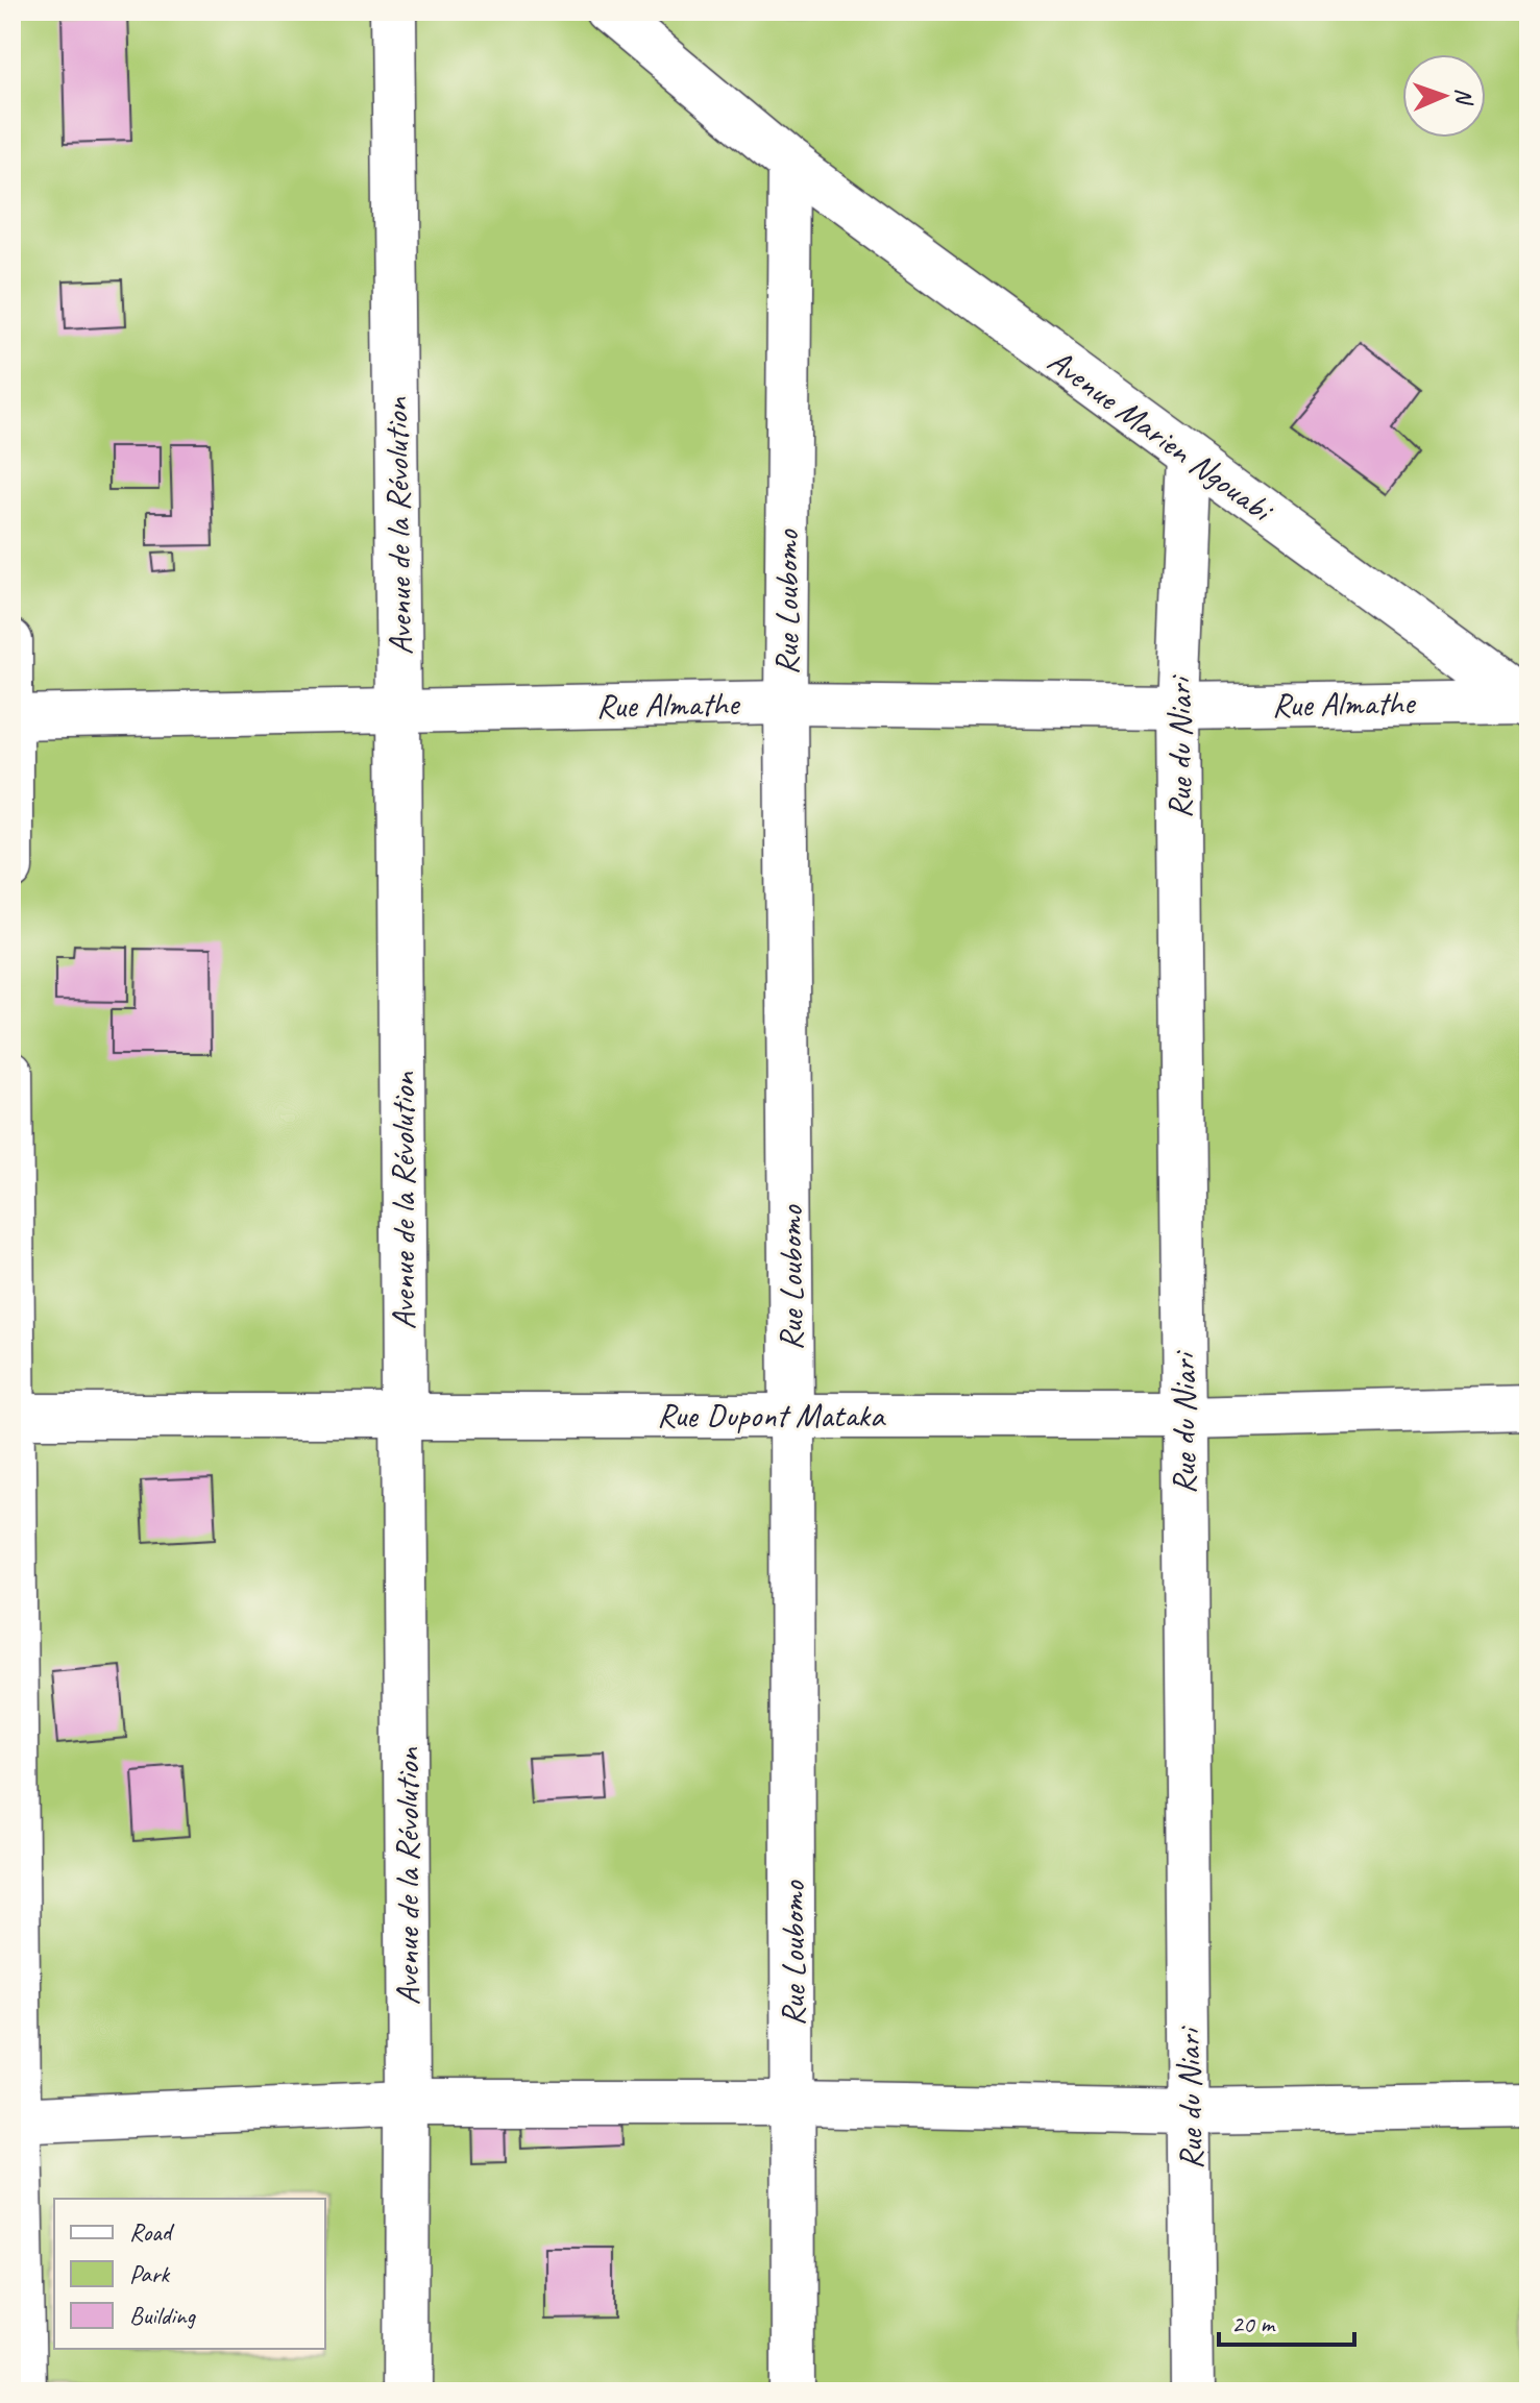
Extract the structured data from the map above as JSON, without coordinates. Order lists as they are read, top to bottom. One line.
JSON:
{"streets":{"street":["Avenue Marien Ngouabi","Avenue de la Révolution","Rue Loubomo","Rue Almathe","Rue du Niari","Rue Dupont Mataka"]},"crossings":[["Avenue Marien Ngouabi","Rue Loubomo"],["Avenue Marien Ngouabi","Rue Almathe"],["Avenue Marien Ngouabi","Rue du Niari"],["Avenue de la Révolution","Rue Almathe"],["Avenue de la Révolution","Rue Dupont Mataka"],["Rue Loubomo","Rue Almathe"],["Rue Loubomo","Rue Dupont Mataka"],["Rue Almathe","Rue du Niari"],["Rue du Niari","Rue Dupont Mataka"]],"legend":["Road","Park","Building"],"scale_bar":"20 m","north":"right"}
